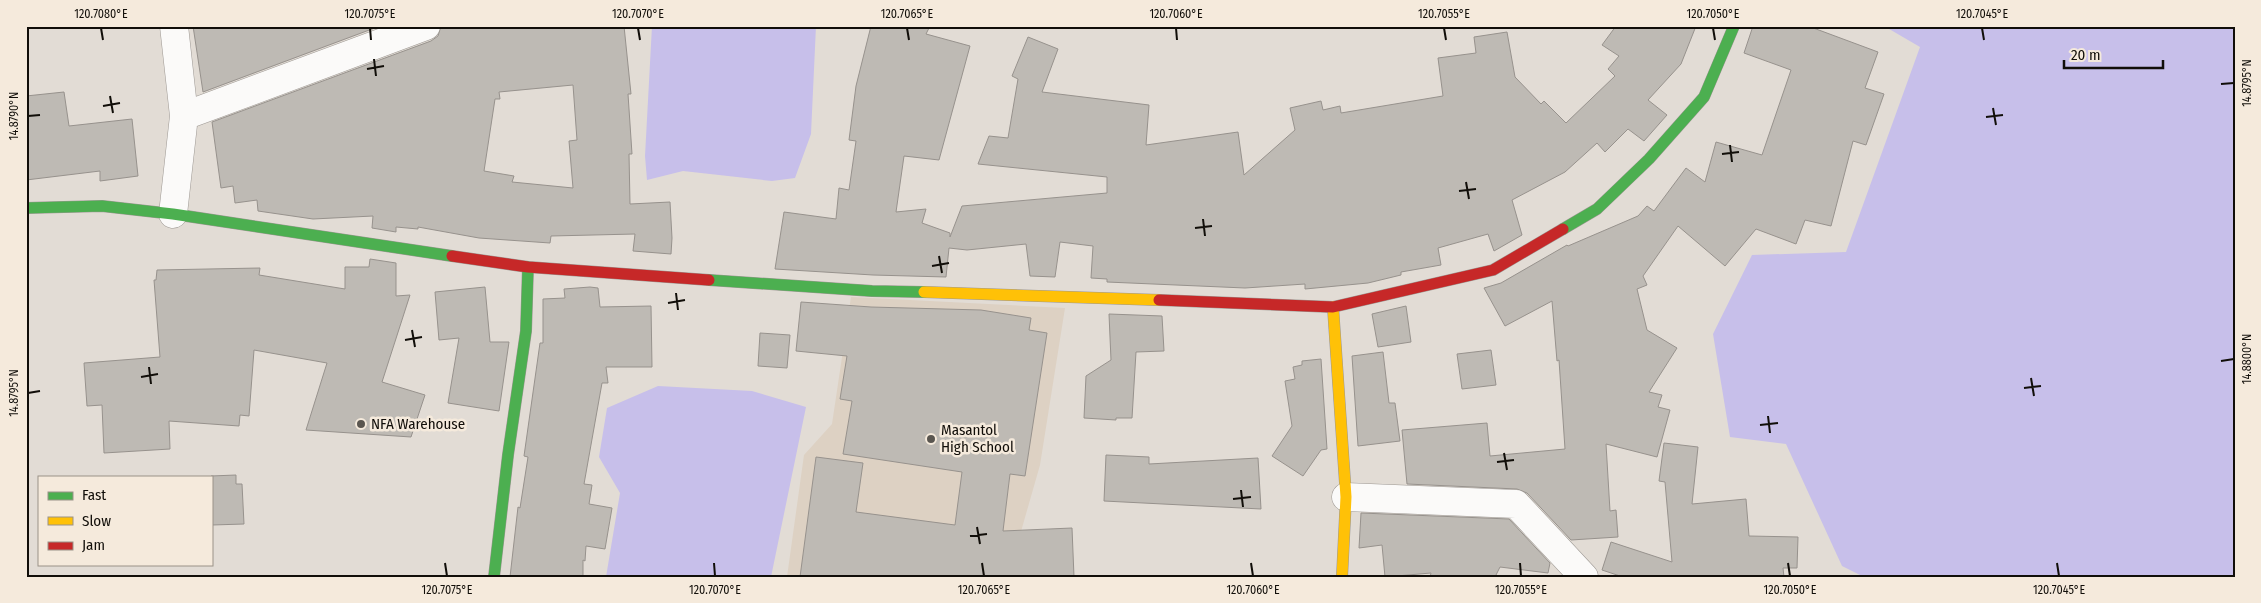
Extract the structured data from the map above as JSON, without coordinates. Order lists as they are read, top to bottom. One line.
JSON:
{"places":["NFA Warehouse","Masantol High School"],"legend":["Fast","Slow","Jam"],"scale_bar":"20 m","coordinates":["120.7080°E","120.7075°E","120.7070°E","120.7065°E","120.7060°E","120.7055°E","120.7050°E","120.7045°E","14.8795°N","14.8790°N","14.8800°N"]}
